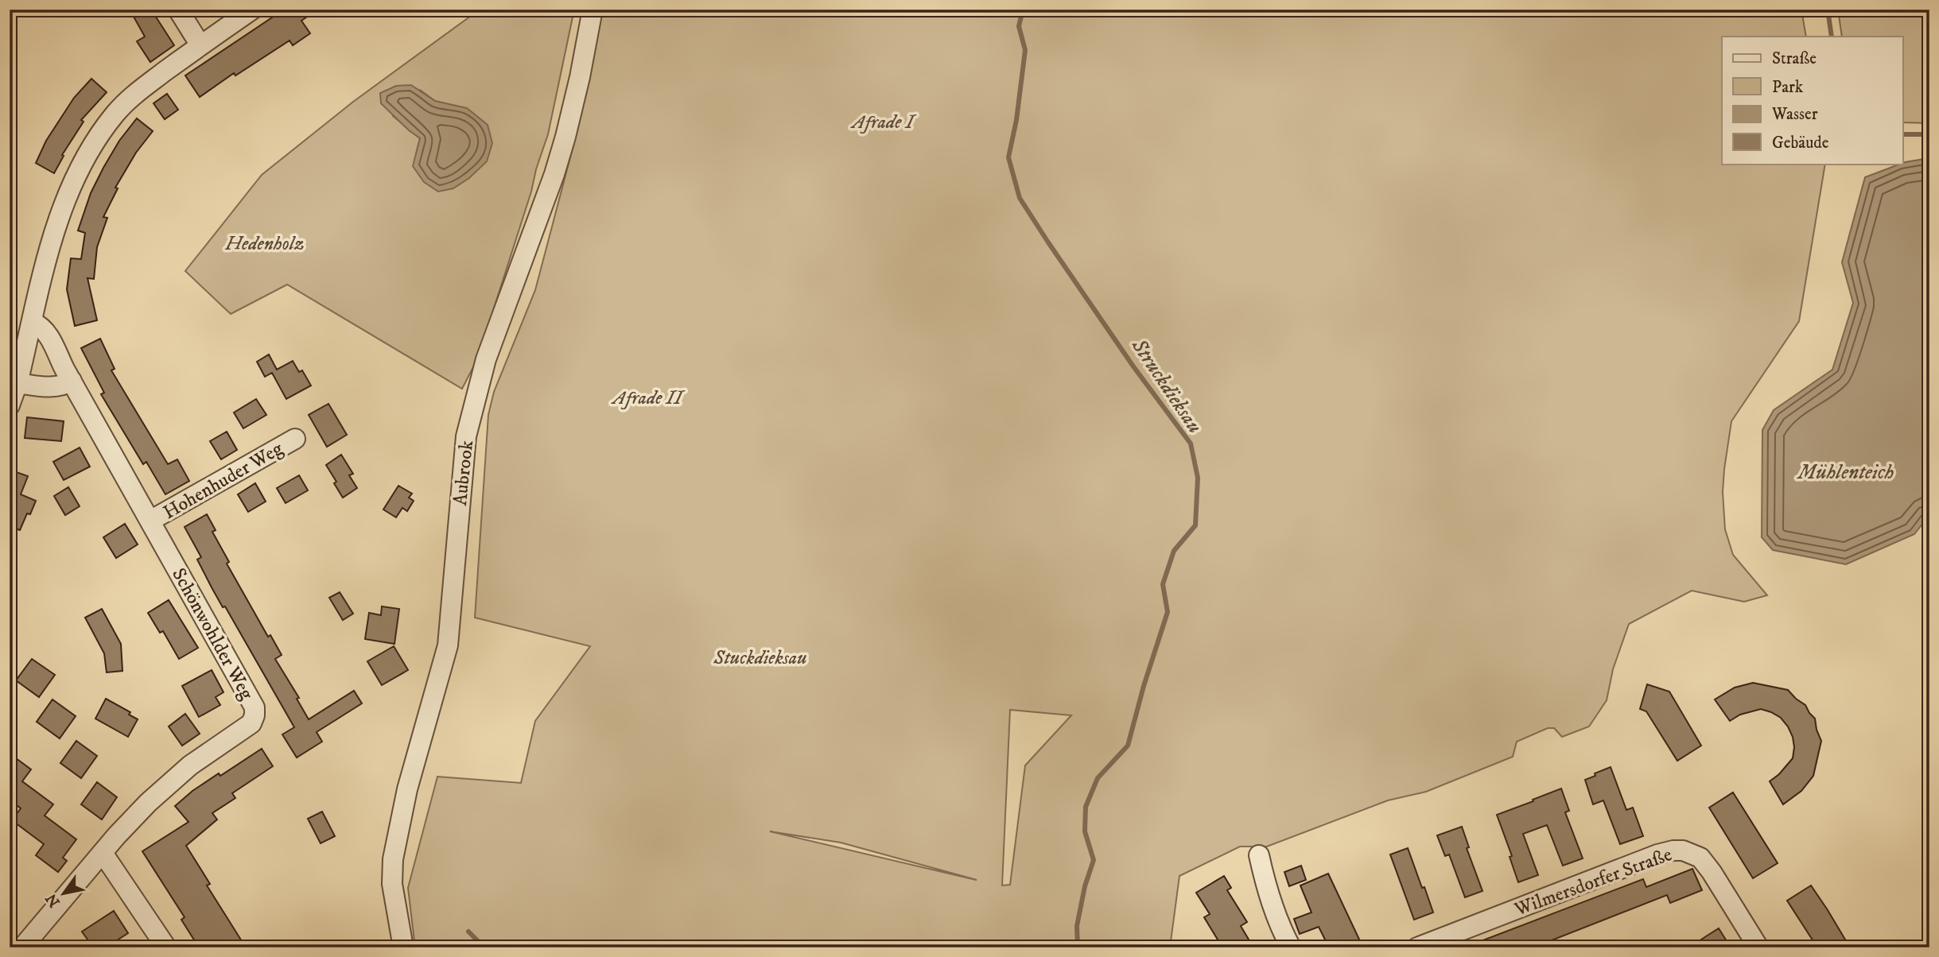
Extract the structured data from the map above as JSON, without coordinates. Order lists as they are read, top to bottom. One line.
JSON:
{"streets":{"street":["Aubrook","Hohenhuder Weg","Schönwohlder Weg","Wilmersdorfer Straße"]},"crossings":[["Hohenhuder Weg","Schönwohlder Weg"]],"water":["Struckdieksau","Mühlenteich"],"parks":["Afrade I","Hedenholz","Afrade II","Stuckdieksau"],"legend":["Straße","Park","Wasser","Gebäude"],"north":"bottom left"}
